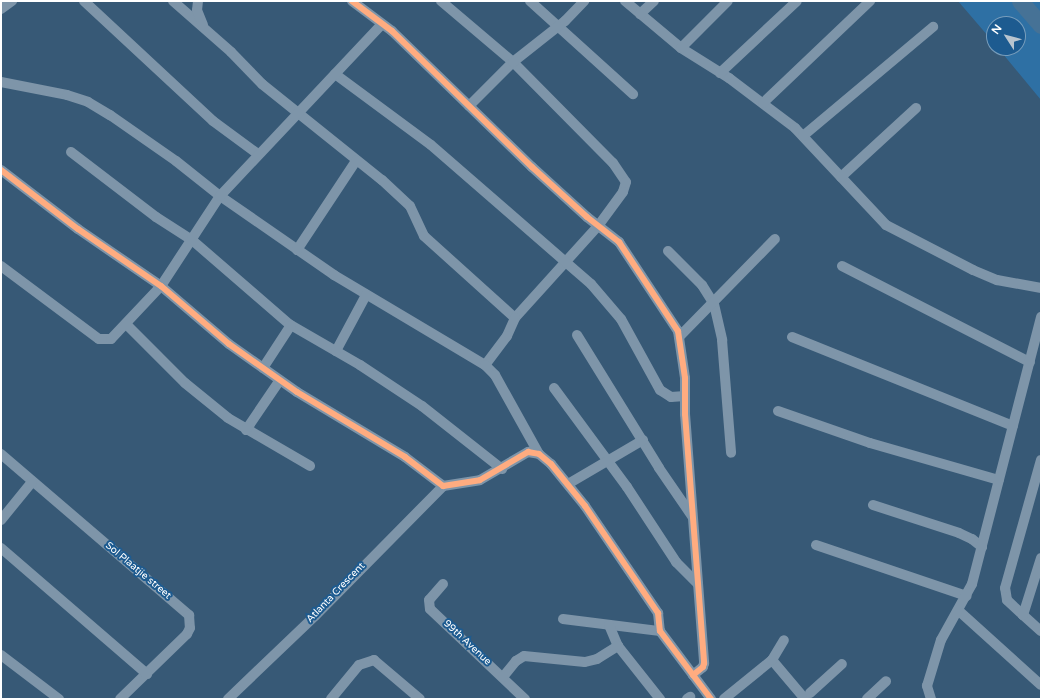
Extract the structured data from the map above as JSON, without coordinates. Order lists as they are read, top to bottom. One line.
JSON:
{"streets":{"street":["Sol Plaatjie street","Atlanta Crescent","99th Avenue"]},"north":"top left"}
